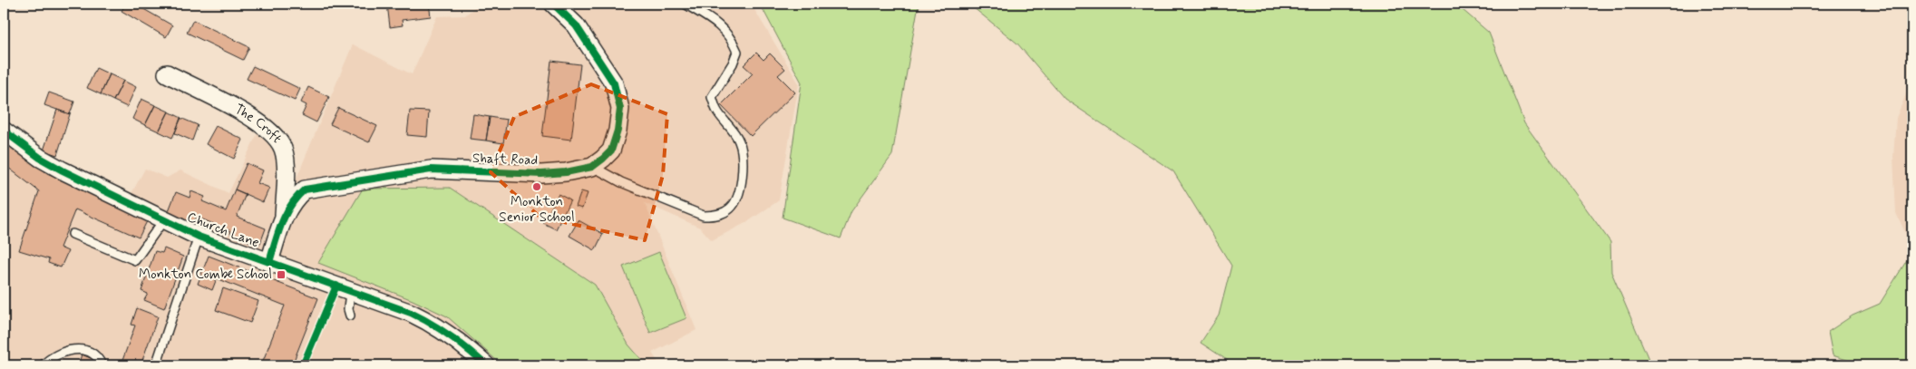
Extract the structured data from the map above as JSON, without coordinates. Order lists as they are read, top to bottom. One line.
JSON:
{"streets":{"street":["The Croft","Shaft Road","Church Lane"]},"crossings":[["The Croft","Shaft Road"],["Shaft Road","Church Lane"]],"places":{"other":["Monkton Senior School"],"transit":["Monkton Combe School"]}}
